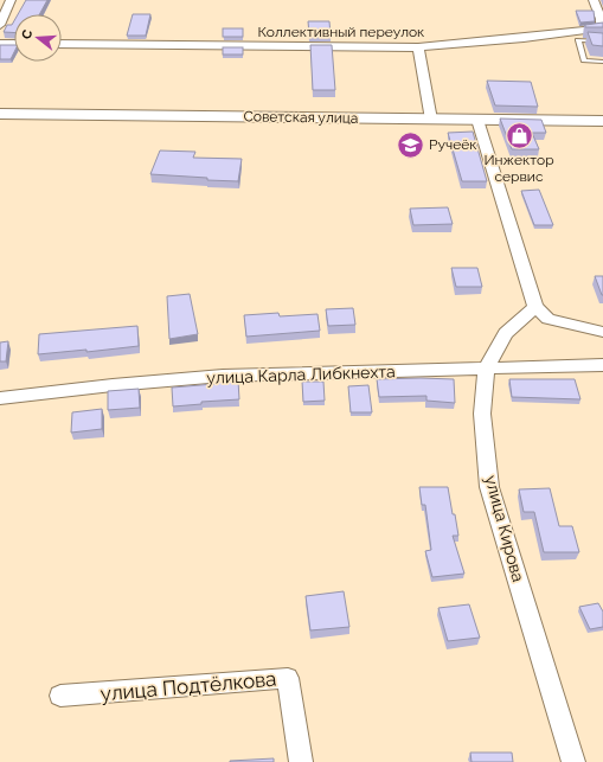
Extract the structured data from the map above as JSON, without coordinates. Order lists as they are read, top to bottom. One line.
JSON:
{"streets":{"main road":["Советская улица"],"street":["Коллективный переулок","улица Карла Либкнехта","улица Кирова","улица Подтёлкова"]},"crossings":[["улица Карла Либкнехта","улица Кирова"]],"places":{"shop":["Инжектор сервис"],"school or university":["Ручеёк"]},"north":"left"}
